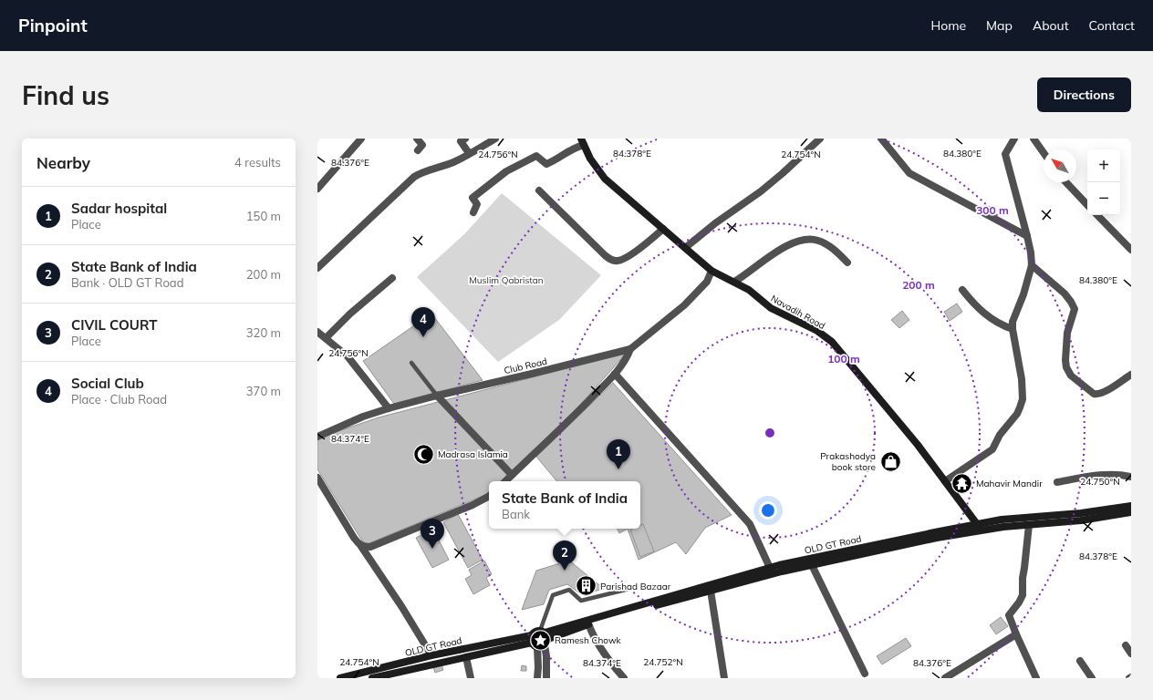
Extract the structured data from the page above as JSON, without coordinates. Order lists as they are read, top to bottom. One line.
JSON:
{"streets":{"main road":["Navadih Road","OLD GT Road"],"street":["Club Road"]},"crossings":[["Navadih Road","Club Road"],["Navadih Road","OLD GT Road"]],"parks":["Muslim Qabristan"],"places":{"mosque":["Madrasa Islamia"],"shop":["Prakashodya book store"],"temple":["Mahavir Mandir"],"building":["Parishad Bazaar"],"place":["Ramesh Chowk"]},"north":"top left","page":{"header":"Pinpoint","nav":["Home","Map","About","Contact"],"buttons":"Directions","title":"Find us","heading":["Nearby","4 results"],"map_buttons":["+","−"],"list":[{"mark":"1","name":"Sadar hospital","note":"Place","value":"150 m"},{"mark":"2","name":"State Bank of India","note":"Bank · OLD GT Road","value":"200 m"},{"mark":"3","name":"CIVIL COURT","note":"Place","value":"320 m"},{"mark":"4","name":"Social Club","note":"Place · Club Road","value":"370 m"}],"pins":["4","1","3","2"],"popup":["State Bank of India","Bank"]},"coordinates":["84.378°E","84.380°E","24.756°N","24.754°N","84.376°E","84.374°E","24.750°N","24.752°N"],"rings":["300 m","200 m","100 m"]}
